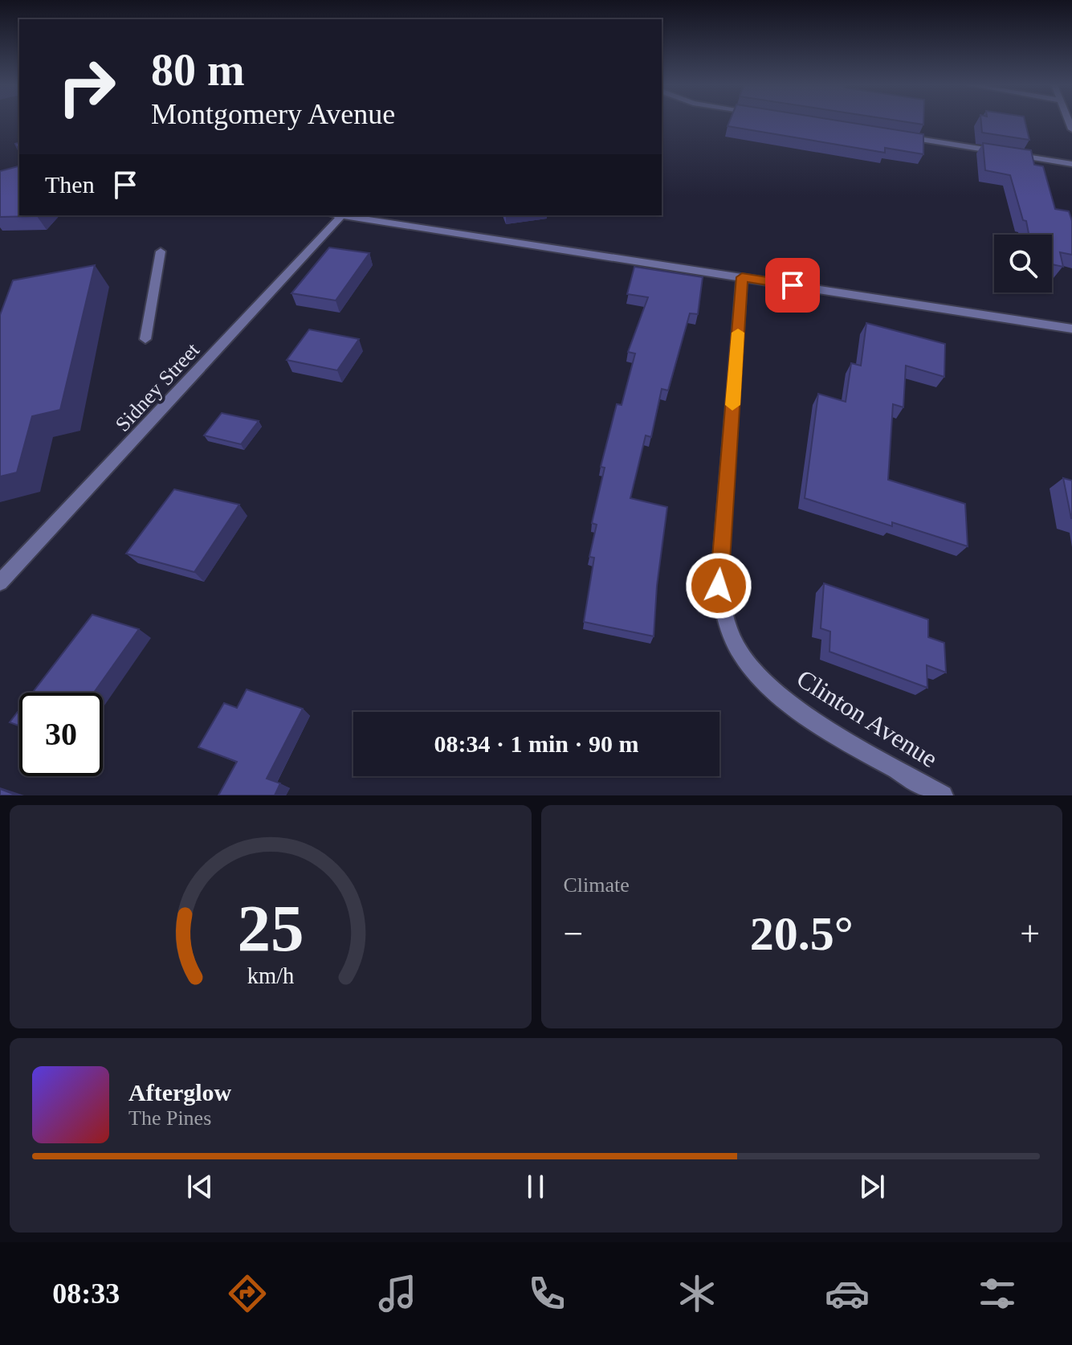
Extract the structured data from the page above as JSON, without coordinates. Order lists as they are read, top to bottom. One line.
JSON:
{"streets":{"street":["Sidney Street","Clinton Avenue"]},"page":{"turn":["80 m","Montgomery Avenue"],"then":"Then","limit":"30","trip":"08:34 · 1 min · 90 m","tile":"Climate","heat":["−","20.5°","+"],"song":["Afterglow","The Pines"],"tabs":"08:33","gauge":["25","km/h"]}}
